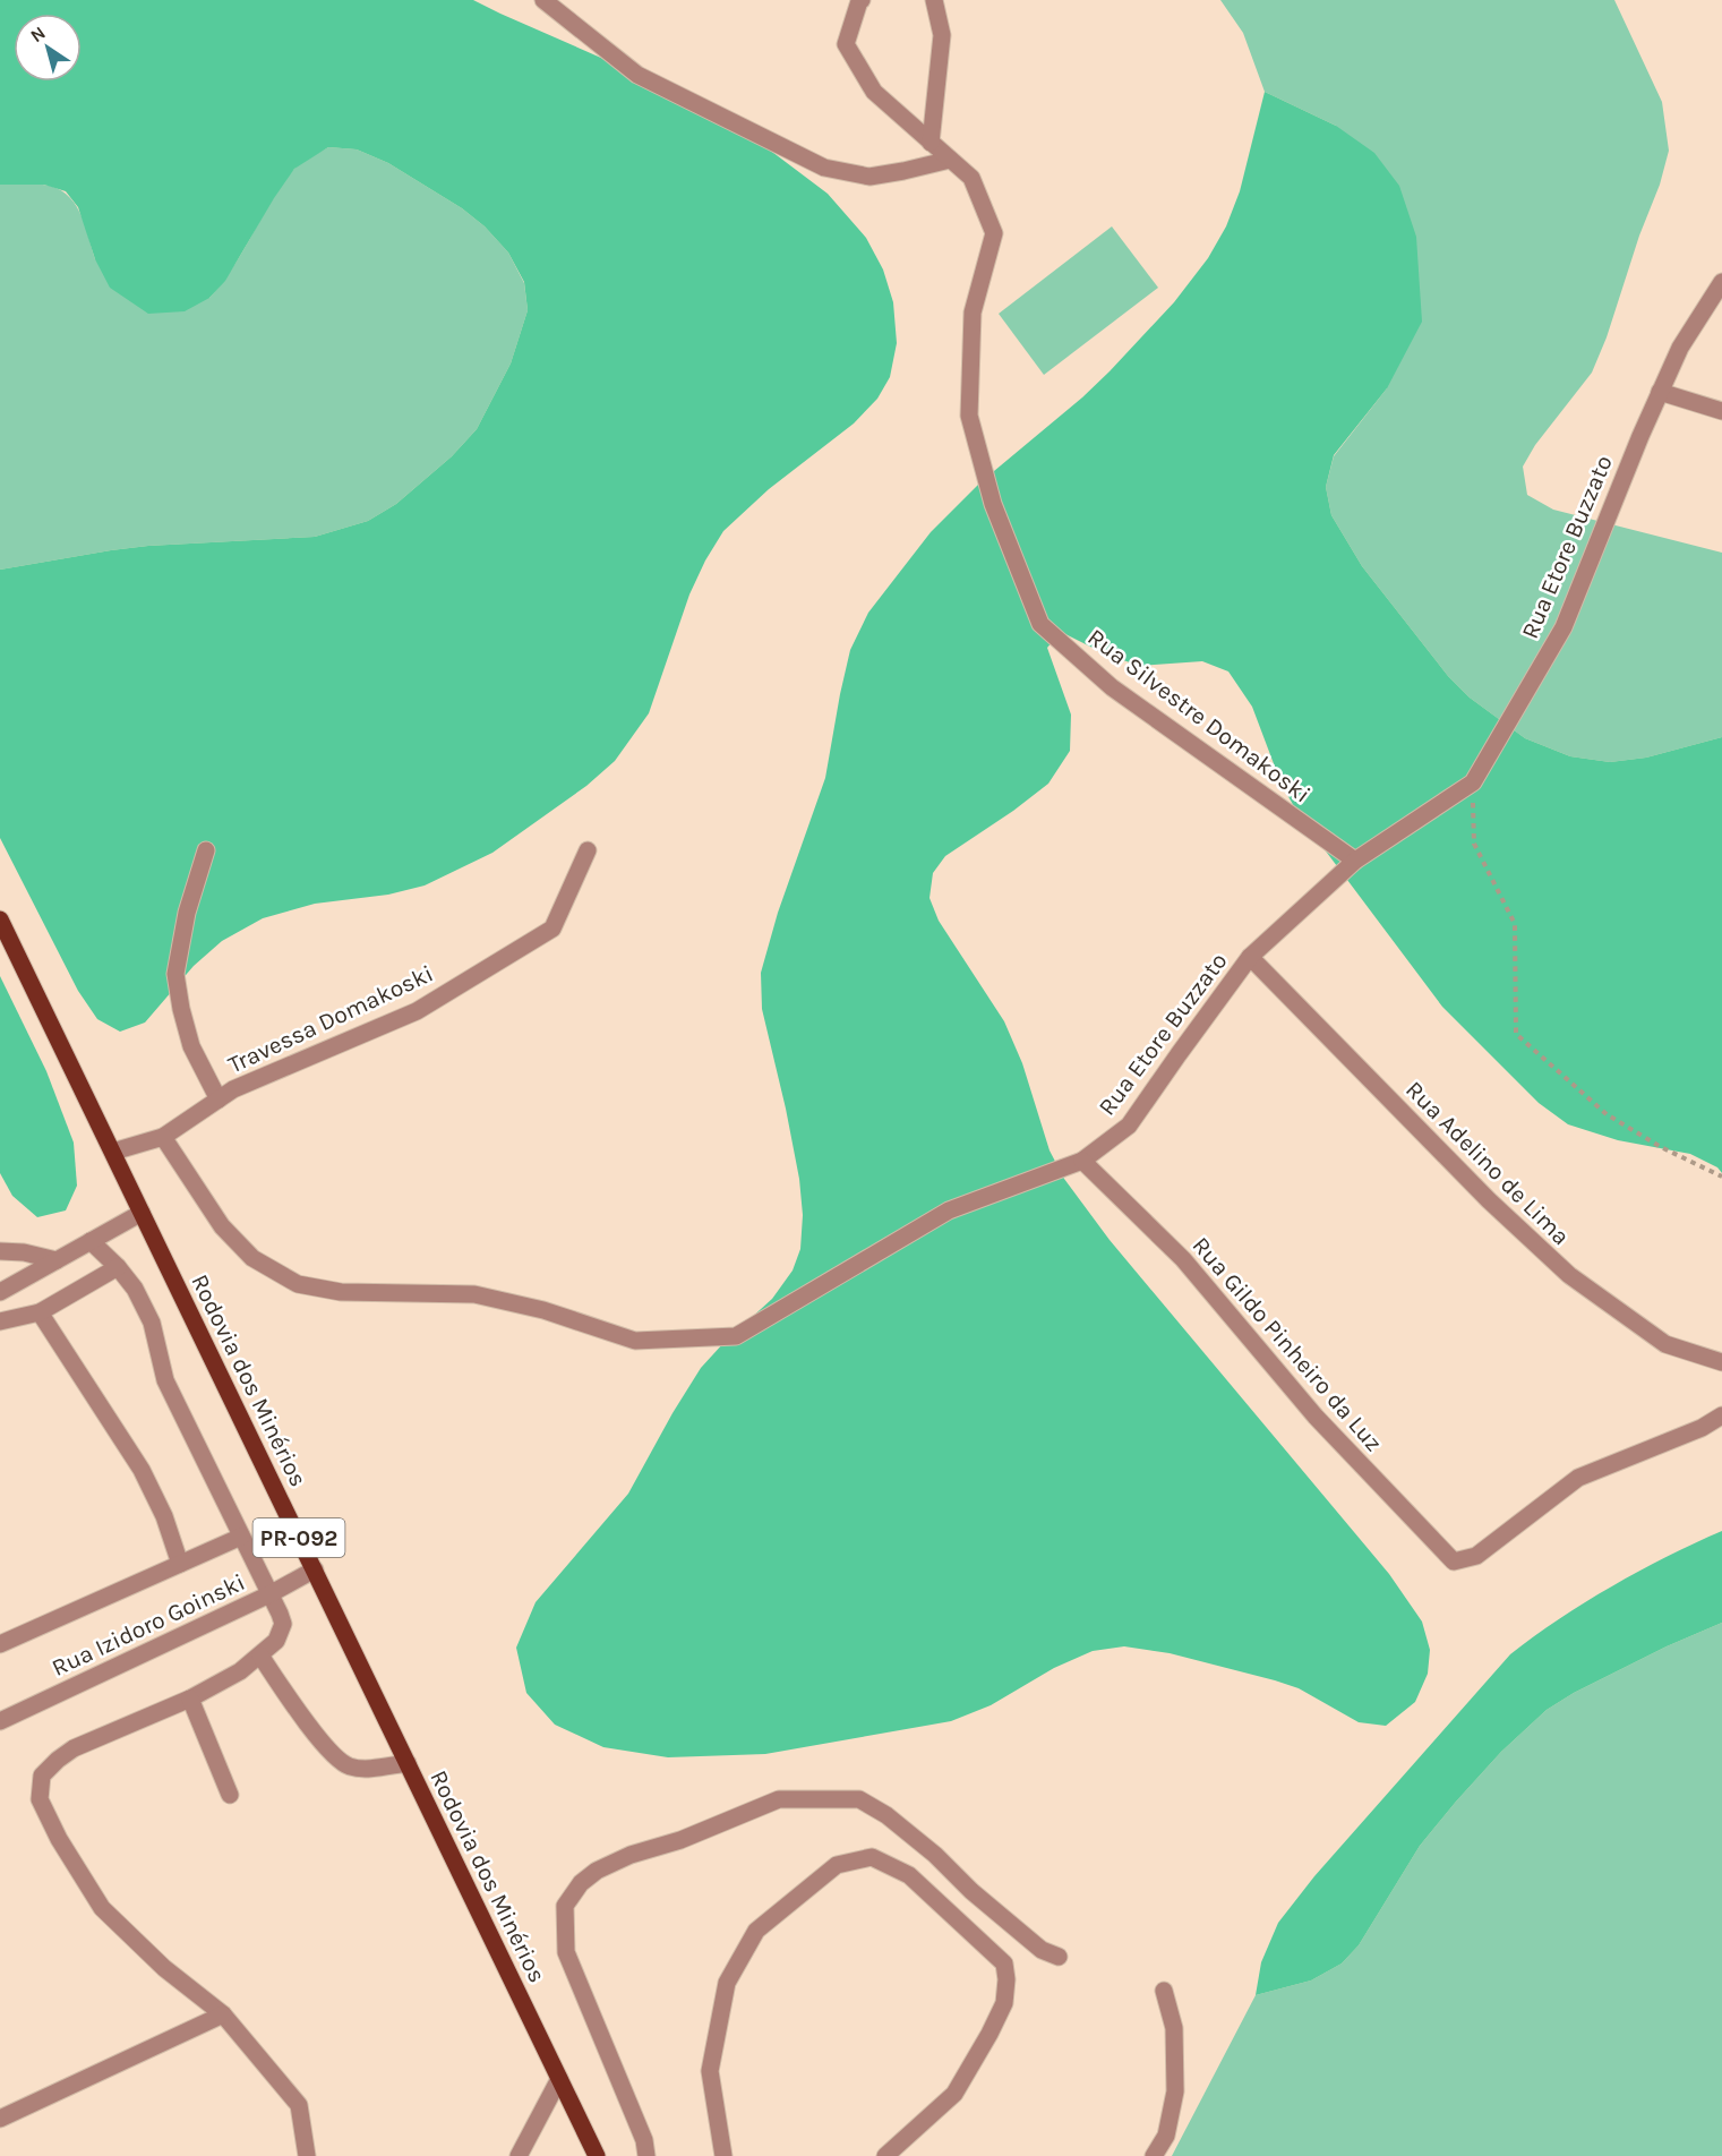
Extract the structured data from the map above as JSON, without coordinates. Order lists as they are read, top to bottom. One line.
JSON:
{"streets":{"main road":["Rodovia dos Minérios","PR-092"],"street":["Rua Etore Buzzato","Rua Silvestre Domakoski","Travessa Domakoski","Rua Adelino de Lima","Rua Gildo Pinheiro da Luz","Rua Izidoro Goinski"]},"crossings":[["Rua Etore Buzzato","Rua Silvestre Domakoski"],["Rua Etore Buzzato","Travessa Domakoski"],["Rua Etore Buzzato","Rua Adelino de Lima"],["Rua Etore Buzzato","Rua Gildo Pinheiro da Luz"],["Rodovia dos Minérios","Rua Izidoro Goinski"]],"north":"top left"}
